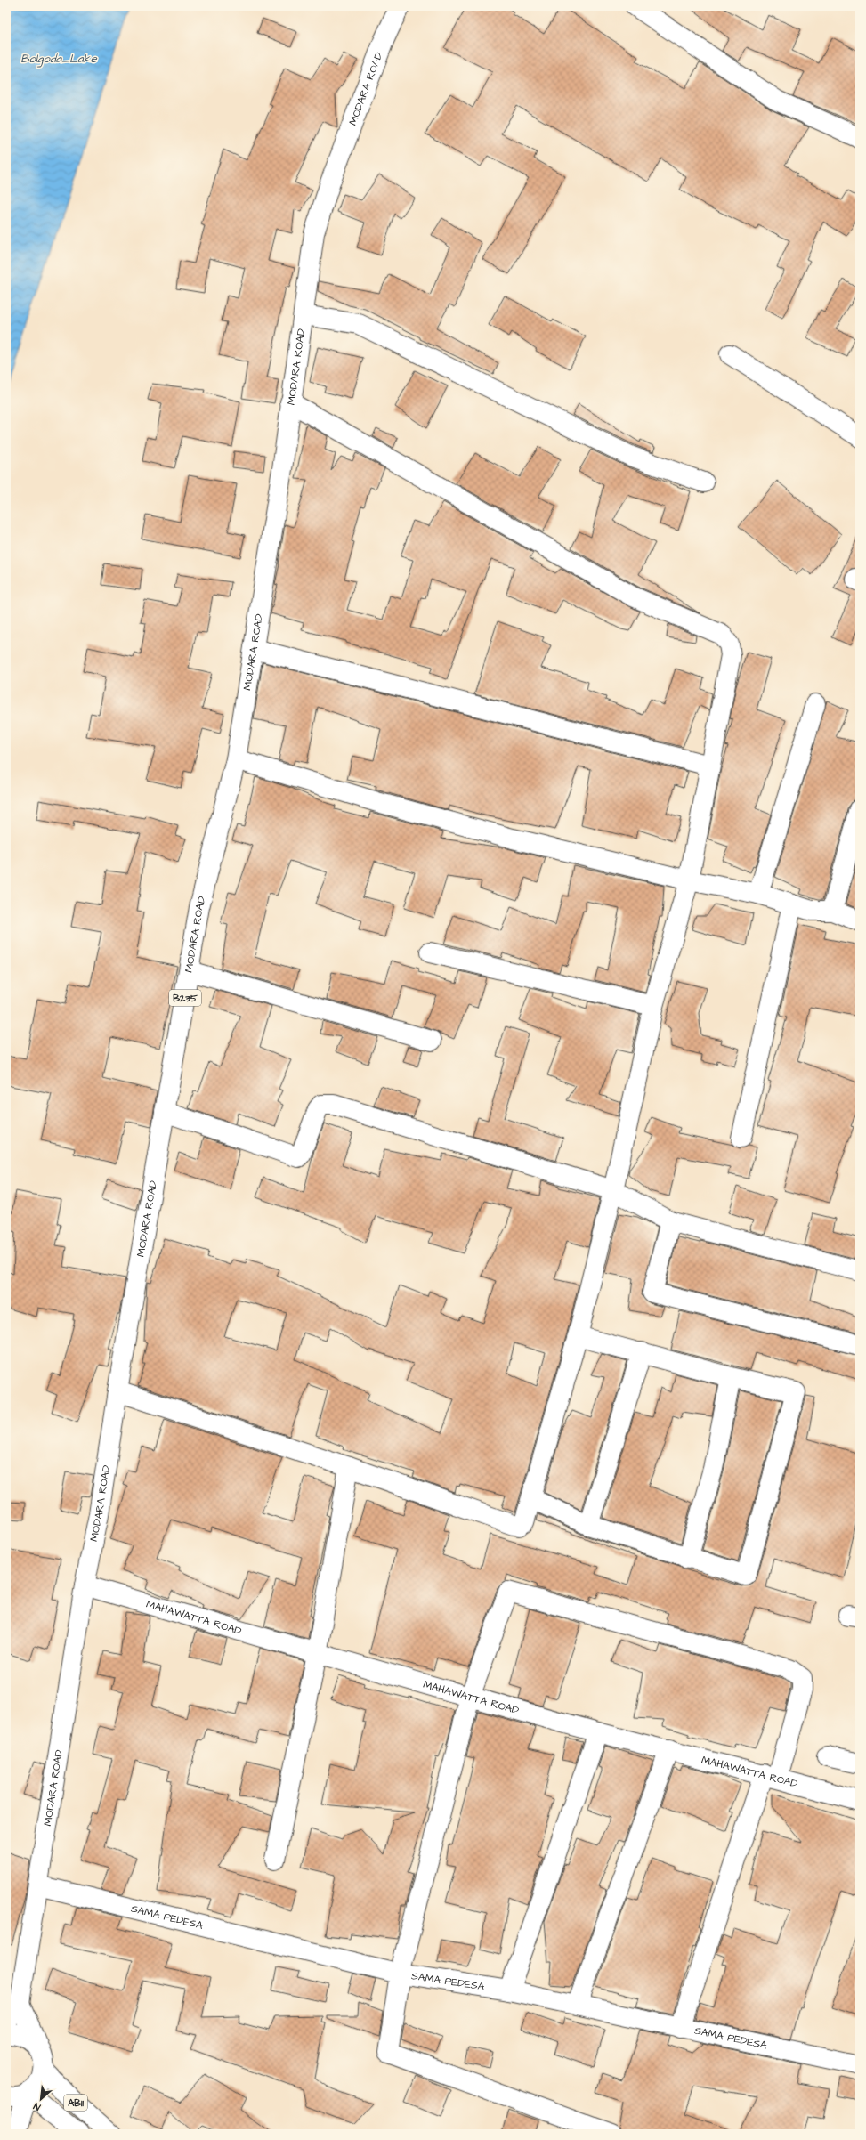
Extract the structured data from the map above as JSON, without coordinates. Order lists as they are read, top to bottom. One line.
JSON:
{"streets":{"street":["MODARA ROAD","B235","MAHAWATTA ROAD","SAMA PEDESA","AB11"]},"crossings":[["MODARA ROAD","MAHAWATTA ROAD"],["MODARA ROAD","SAMA PEDESA"]],"water":["Bolgoda_Lake"],"north":"bottom left"}
